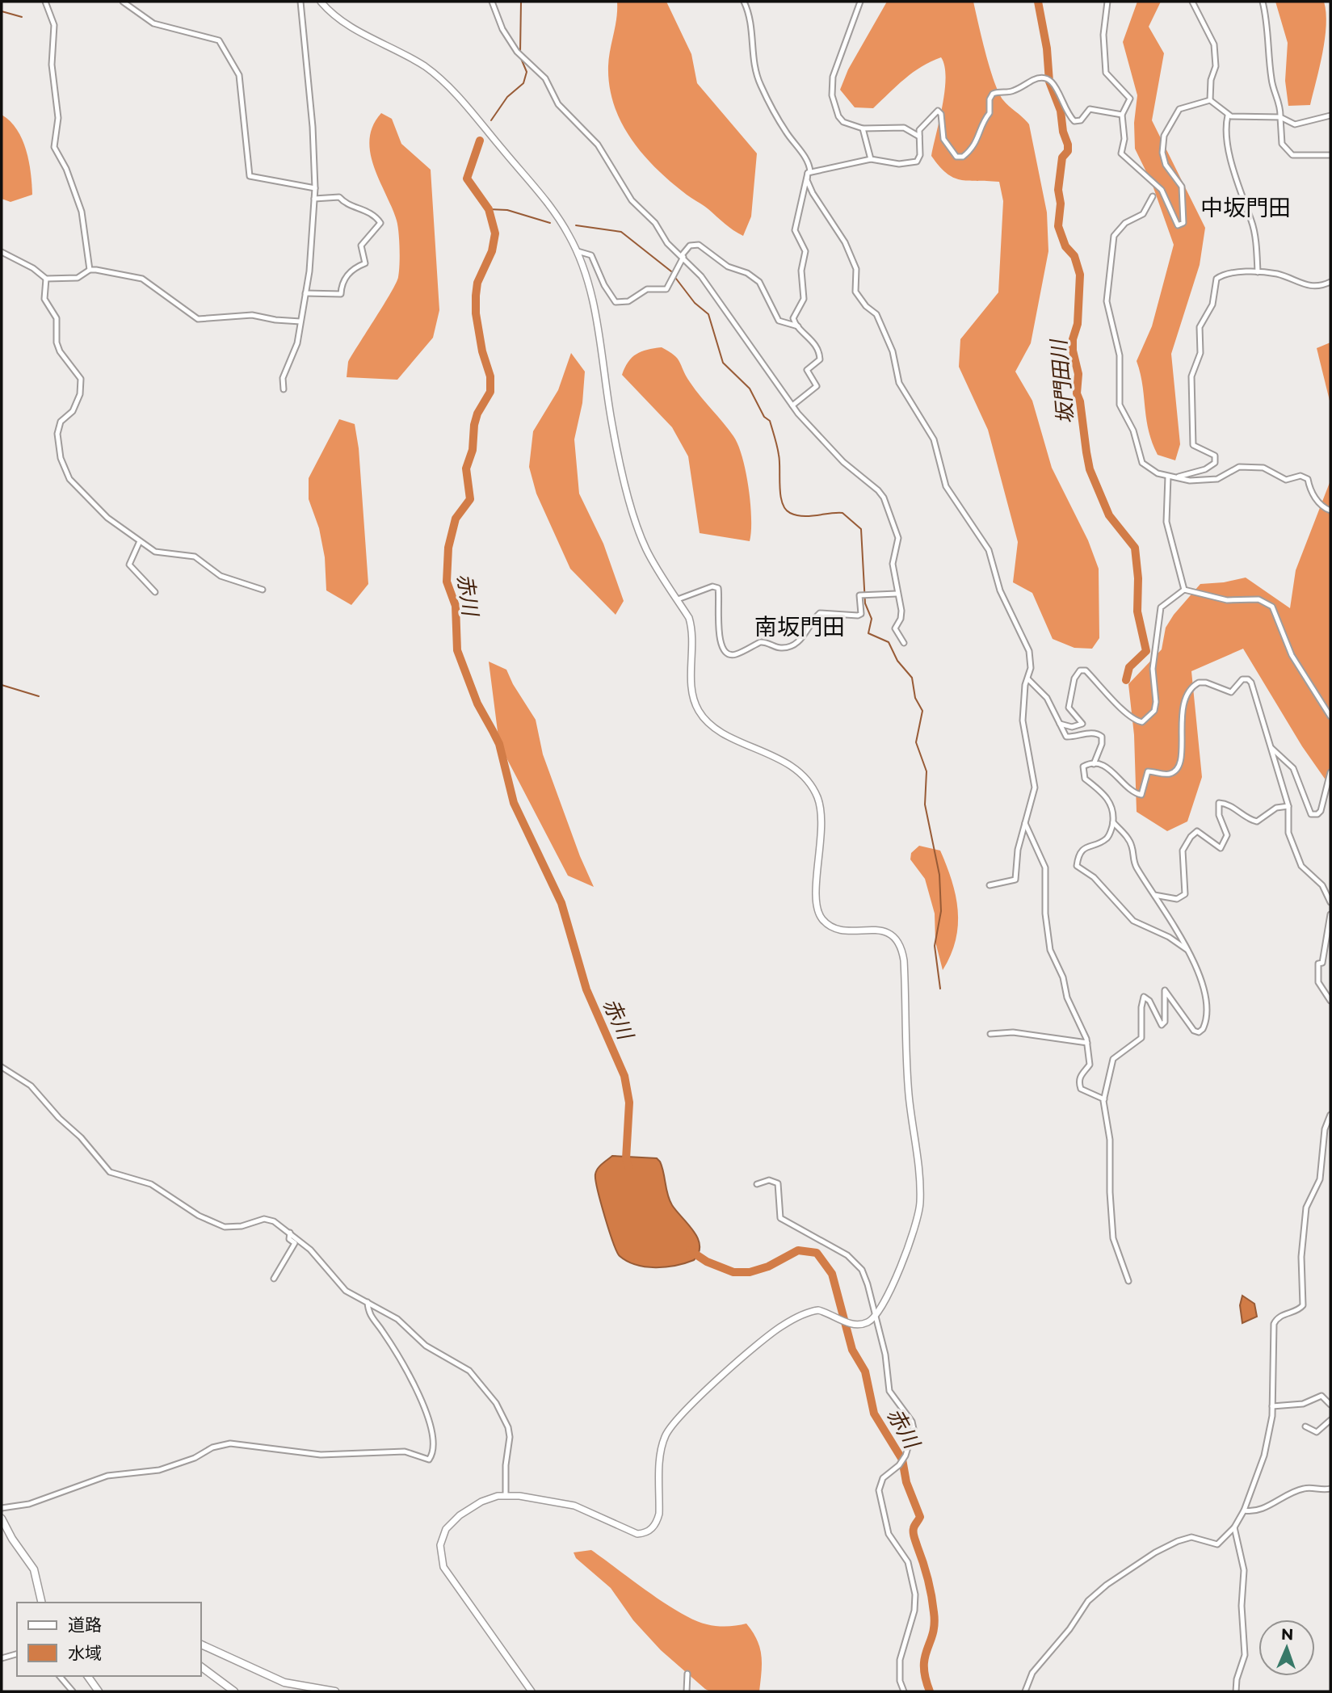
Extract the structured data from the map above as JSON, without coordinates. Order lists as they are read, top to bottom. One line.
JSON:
{"districts":["中坂門田","南坂門田"],"water":["坂門田川","赤川"],"legend":["道路","水域"],"north":"top"}
